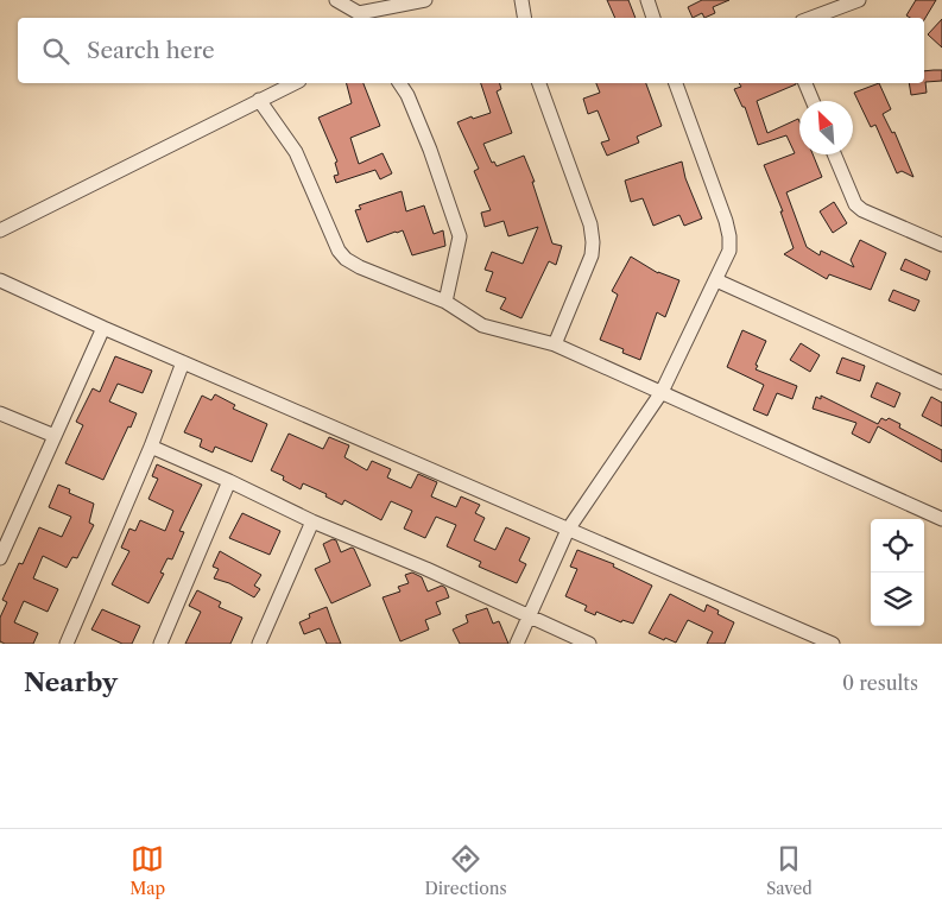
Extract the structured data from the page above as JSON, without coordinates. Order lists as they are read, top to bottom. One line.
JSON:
{"north":"top left","page":{"search":"Search here","heading":["Nearby","0 results"],"nav":["Map","Directions","Saved"]}}
